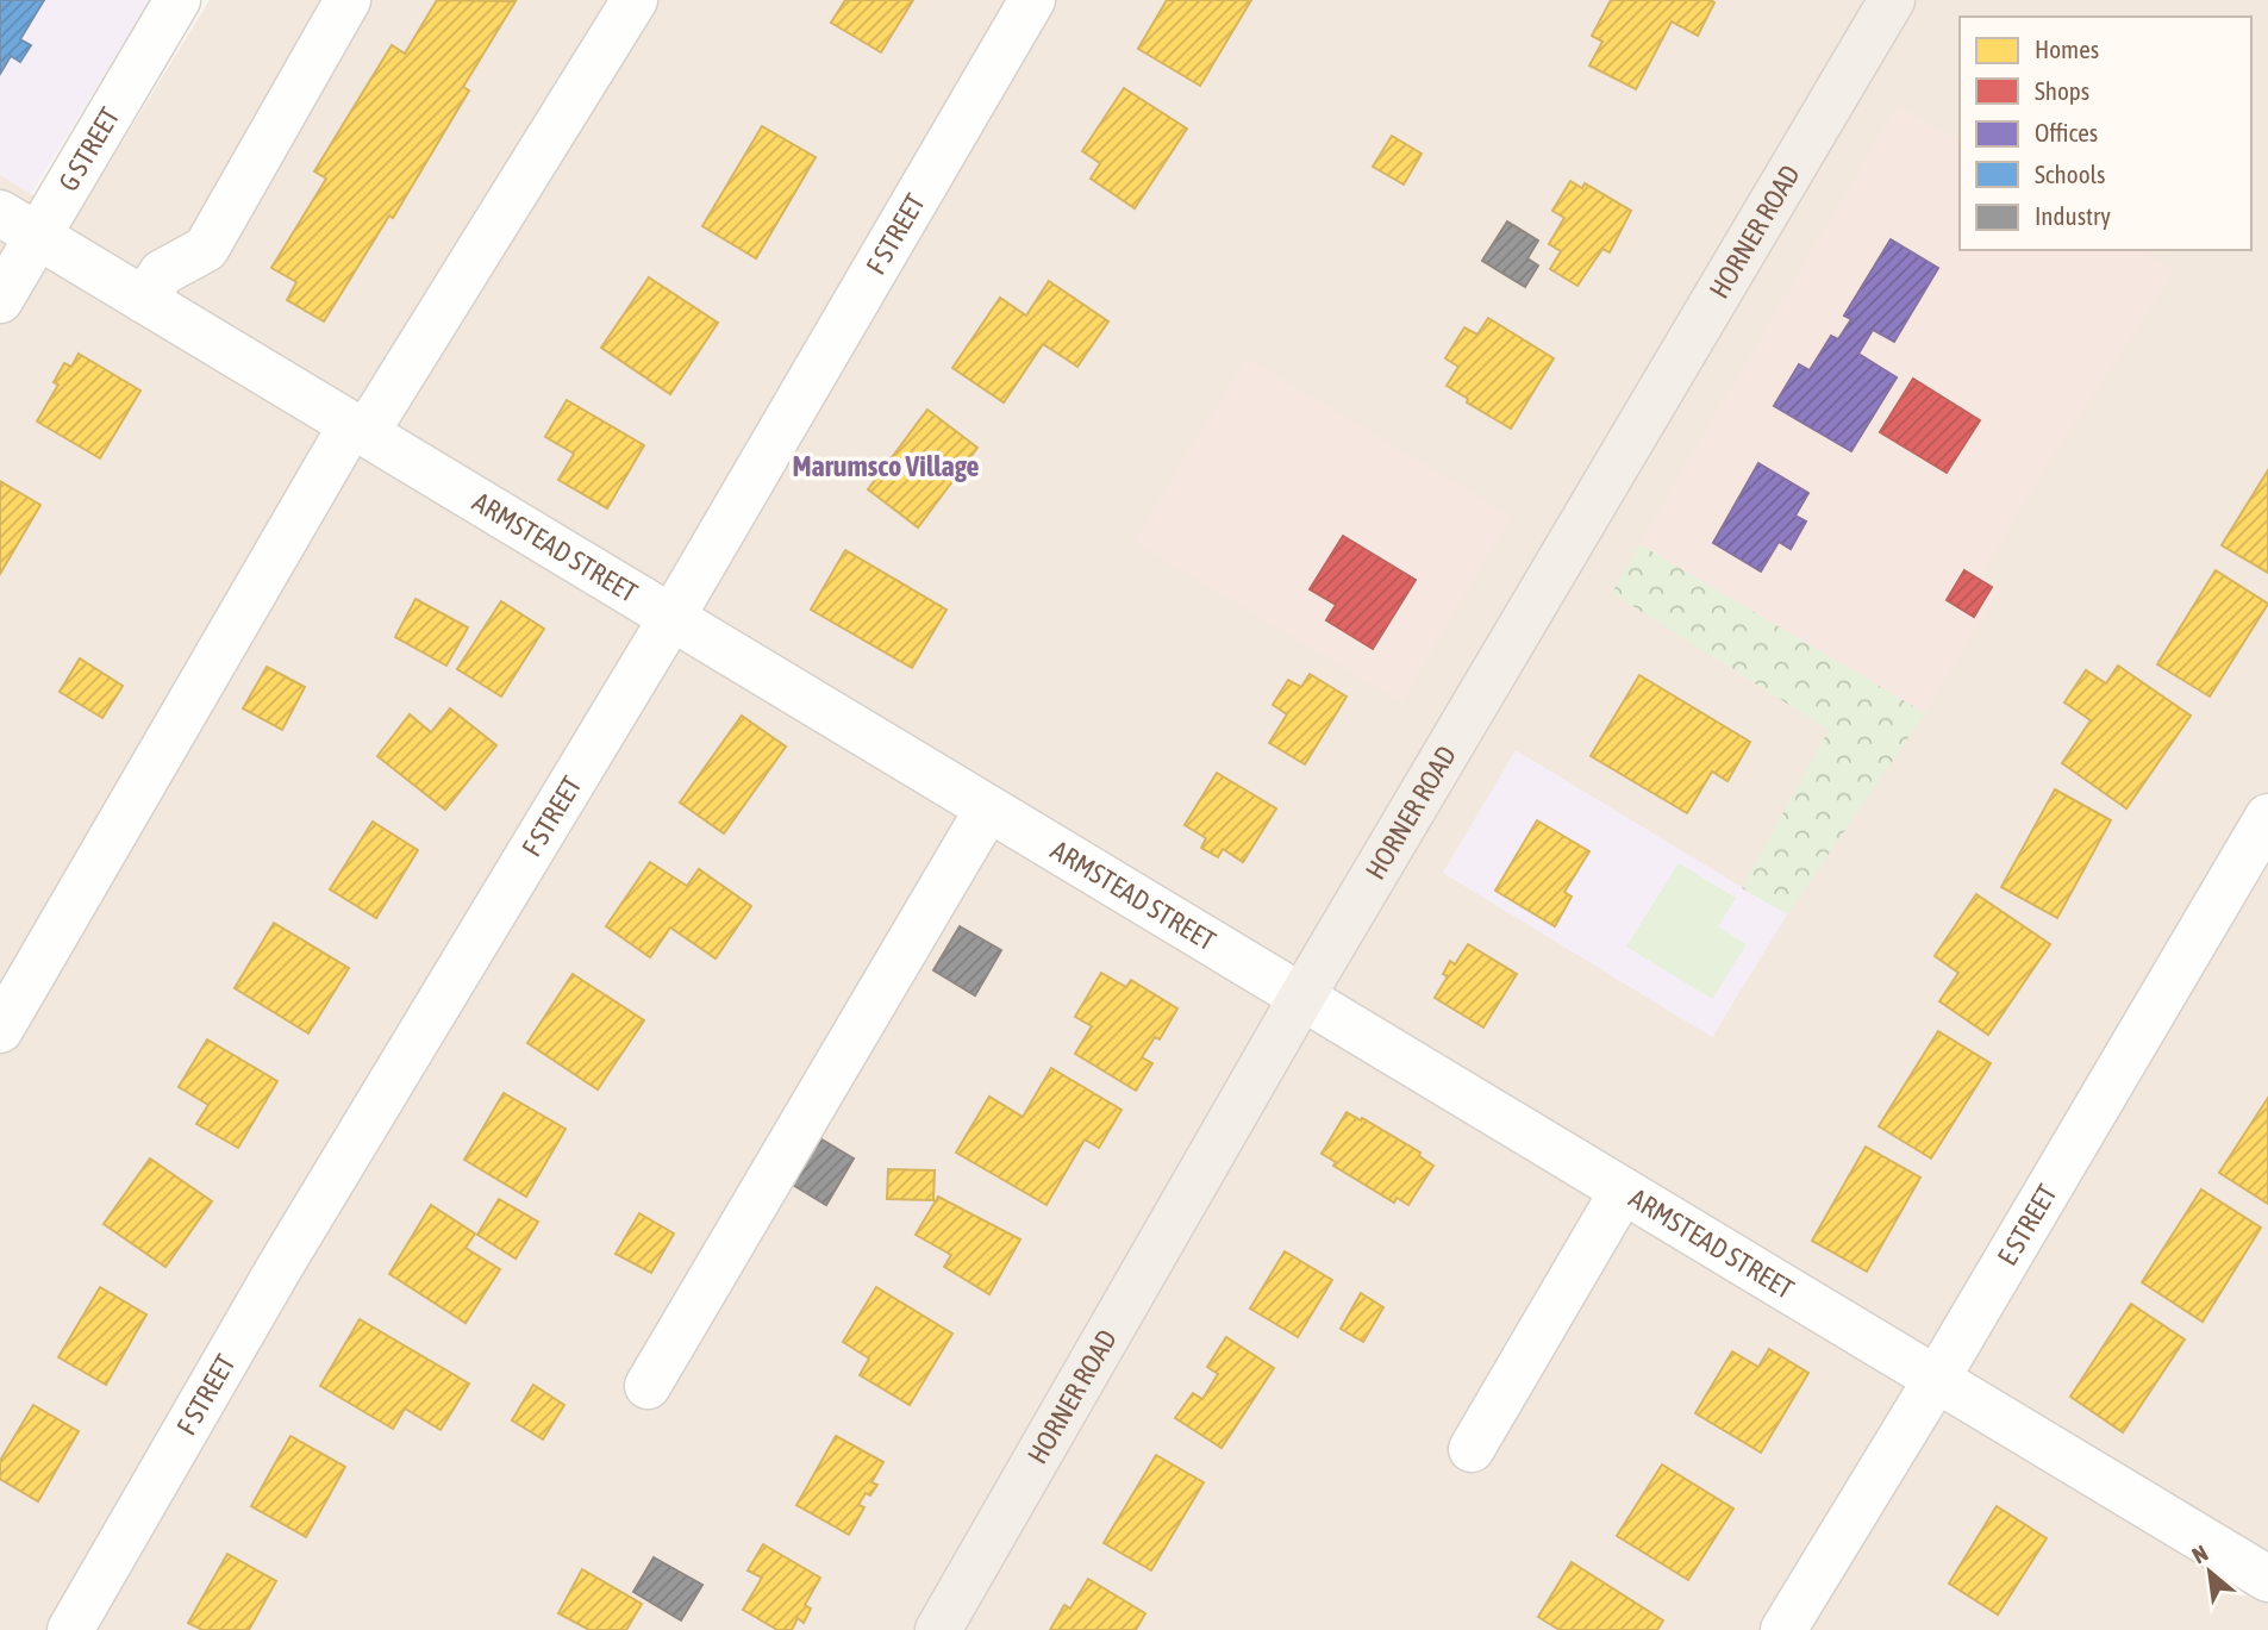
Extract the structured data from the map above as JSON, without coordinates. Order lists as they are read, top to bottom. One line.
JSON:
{"streets":{"main road":["HORNER ROAD"],"street":["G STREET","F STREET","ARMSTEAD STREET","E STREET"]},"crossings":[["G STREET","ARMSTEAD STREET"],["HORNER ROAD","ARMSTEAD STREET"],["F STREET","ARMSTEAD STREET"],["ARMSTEAD STREET","E STREET"]],"districts":["Marumsco Village"],"legend":["Homes","Shops","Offices","Schools","Industry"],"north":"top left"}
